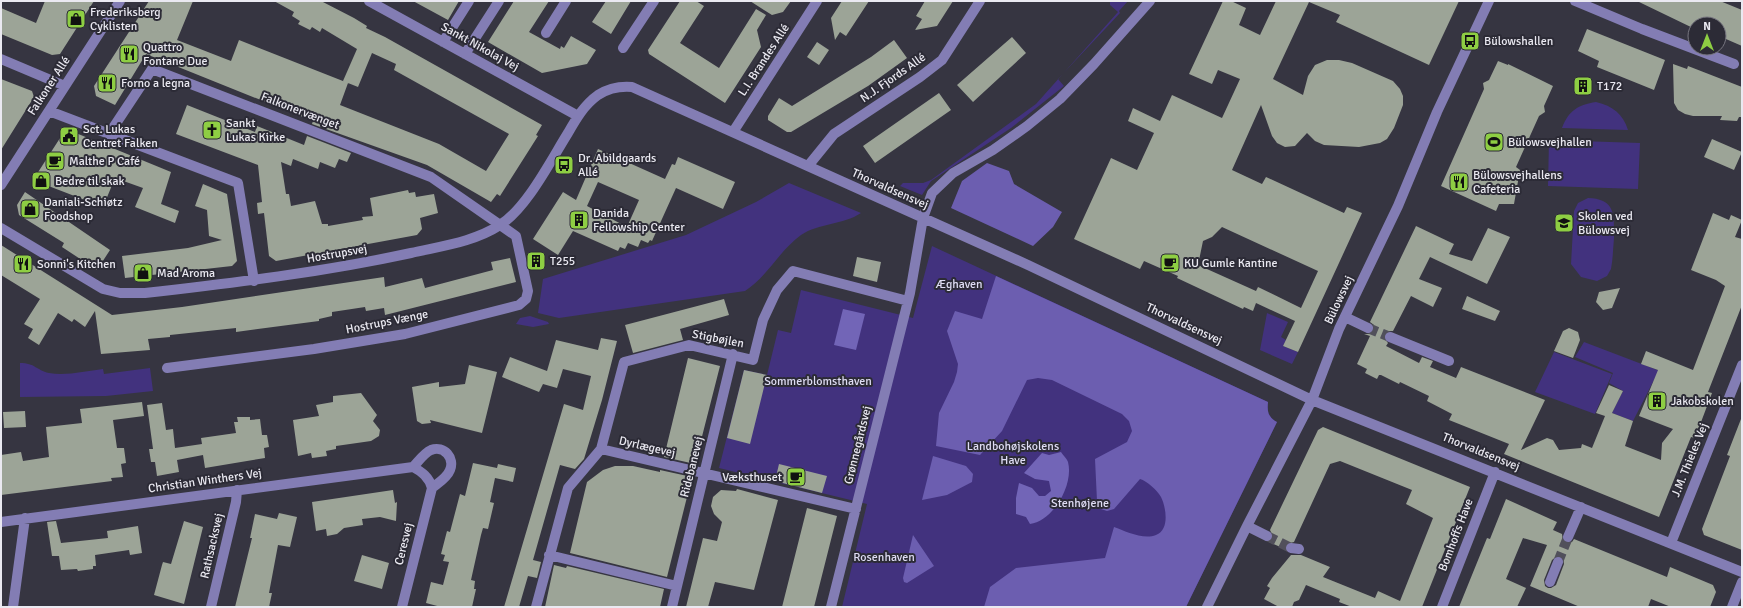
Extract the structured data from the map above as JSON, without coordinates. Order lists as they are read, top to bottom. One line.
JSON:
{"streets":{"street":["Sankt Nikolaj Vej","L.I. Brandes Allé","N.J. Fjords Allé","Falkoner Allé","Falkonervænget","Thorvaldsensvej","Hostrupsvej","Bülowsvej","Hostrups Vænge","Stigbøjlen","Grønnegårdsvej","Dyrlægevej","J.M. Thieles Vej","Ridebanevej","Christian Winthers Vej","Bomhoffs Have","Ceresvej","Rathsacksvej"]},"crossings":[["Sankt Nikolaj Vej","Hostrupsvej"],["L.I. Brandes Allé","Thorvaldsensvej"],["N.J. Fjords Allé","Thorvaldsensvej"],["Falkonervænget","Hostrupsvej"],["Falkonervænget","Hostrups Vænge"],["Thorvaldsensvej","Hostrupsvej"],["Thorvaldsensvej","Bülowsvej"],["Thorvaldsensvej","Grønnegårdsvej"],["Thorvaldsensvej","J.M. Thieles Vej"],["Thorvaldsensvej","Bomhoffs Have"],["Hostrupsvej","Hostrups Vænge"],["Stigbøjlen","Grønnegårdsvej"],["Stigbøjlen","Dyrlægevej"],["Stigbøjlen","Ridebanevej"],["Grønnegårdsvej","Dyrlægevej"],["Dyrlægevej","Ridebanevej"],["Christian Winthers Vej","Rathsacksvej"]],"parks":["Æghaven","Sommerblomsthaven","Landbohøjskolens Have","Stenhøjene","Rosenhaven"],"places":{"shop":["Frederiksberg Cyklisten","Bedre til skak","Daniali-Schiøtz Foodshop","Mad Aroma"],"bus stop":["Bülowshallen","Dr. Abildgaards Allé"],"restaurant":["Quattro Fontane Due","Forno a legna","Bülowsvejhallens Cafeteria","Sonni's Kitchen"],"building":["T172","Danida Fellowship Center","T255","Jakobskolen"],"church":["Sankt Lukas Kirke"],"public building":["Sct. Lukas Centret Falken"],"sports":["Bülowsvejhallen"],"cafe":["Malthe P Café","KU Gumle Kantine","Væksthuset"],"school or university":["Skolen ved Bülowsvej"]},"north":"top"}
